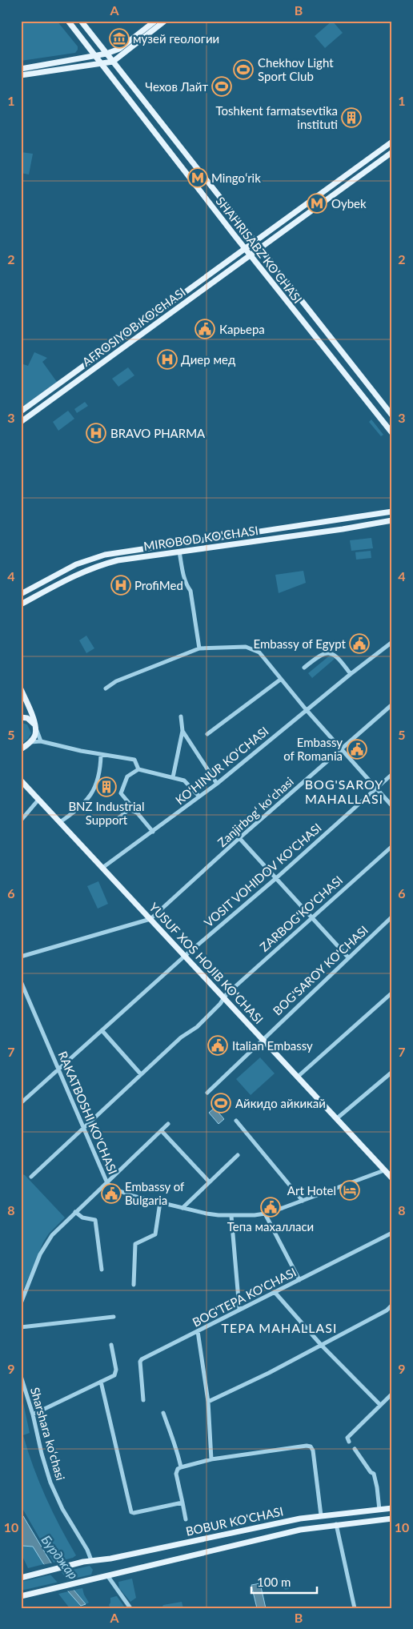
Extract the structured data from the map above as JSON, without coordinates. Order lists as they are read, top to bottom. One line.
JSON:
{"streets":{"main road":["SHAHRISABZ KO'CHASI","AFROSIYOB KO'CHASI","MIROBOD KO'CHASI","YUSUF XOS HOJIB KO'CHASI","BOBUR KO'CHASI"],"street":["KO‘HINUR KO‘CHASI","Zanjirbogʻ koʻchasi","VOSIT VOHIDOV KO'CHASI","ZARBOG'KO'CHASI","BOG'SAROY KO'CHASI","RAKATBOSHI KO'CHASI","BOG'TEPA KO'CHASI","Sharshara koʻchasi"]},"crossings":[["SHAHRISABZ KO'CHASI","AFROSIYOB KO'CHASI"],["KO‘HINUR KO‘CHASI","YUSUF XOS HOJIB KO'CHASI"],["Zanjirbogʻ koʻchasi","YUSUF XOS HOJIB KO'CHASI"],["VOSIT VOHIDOV KO'CHASI","YUSUF XOS HOJIB KO'CHASI"],["VOSIT VOHIDOV KO'CHASI","RAKATBOSHI KO'CHASI"],["ZARBOG'KO'CHASI","YUSUF XOS HOJIB KO'CHASI"],["ZARBOG'KO'CHASI","RAKATBOSHI KO'CHASI"],["YUSUF XOS HOJIB KO'CHASI","BOG'SAROY KO'CHASI"],["YUSUF XOS HOJIB KO'CHASI","RAKATBOSHI KO'CHASI"],["Sharshara koʻchasi","BOBUR KO'CHASI"]],"districts":["BOG'SAROY MAHALLASI","TEPA MAHALLASI"],"water":["Бурджар"],"places":{"museum":["музей геологии"],"sports":["Chekhov Light Sport Club","Чехов Лайт","Айкидо айкикай"],"building":["Toshkent farmatsevtika instituti","BNZ Industrial Support"],"metro station":["Mingoʻrik","Oybek"],"public building":["Карьера","Embassy of Egypt","Embassy of Romania","Italian Embassy","Embassy of Bulgaria","Тепа махалласи"],"hospital":["Диер мед","BRAVO PHARMA","ProfiMed"],"hotel":["Art Hotel"]},"scale_bar":"100 m","grid":{"columns":["A","B"],"rows":["1","2","3","4","5","6","7","8","9","10"]}}
